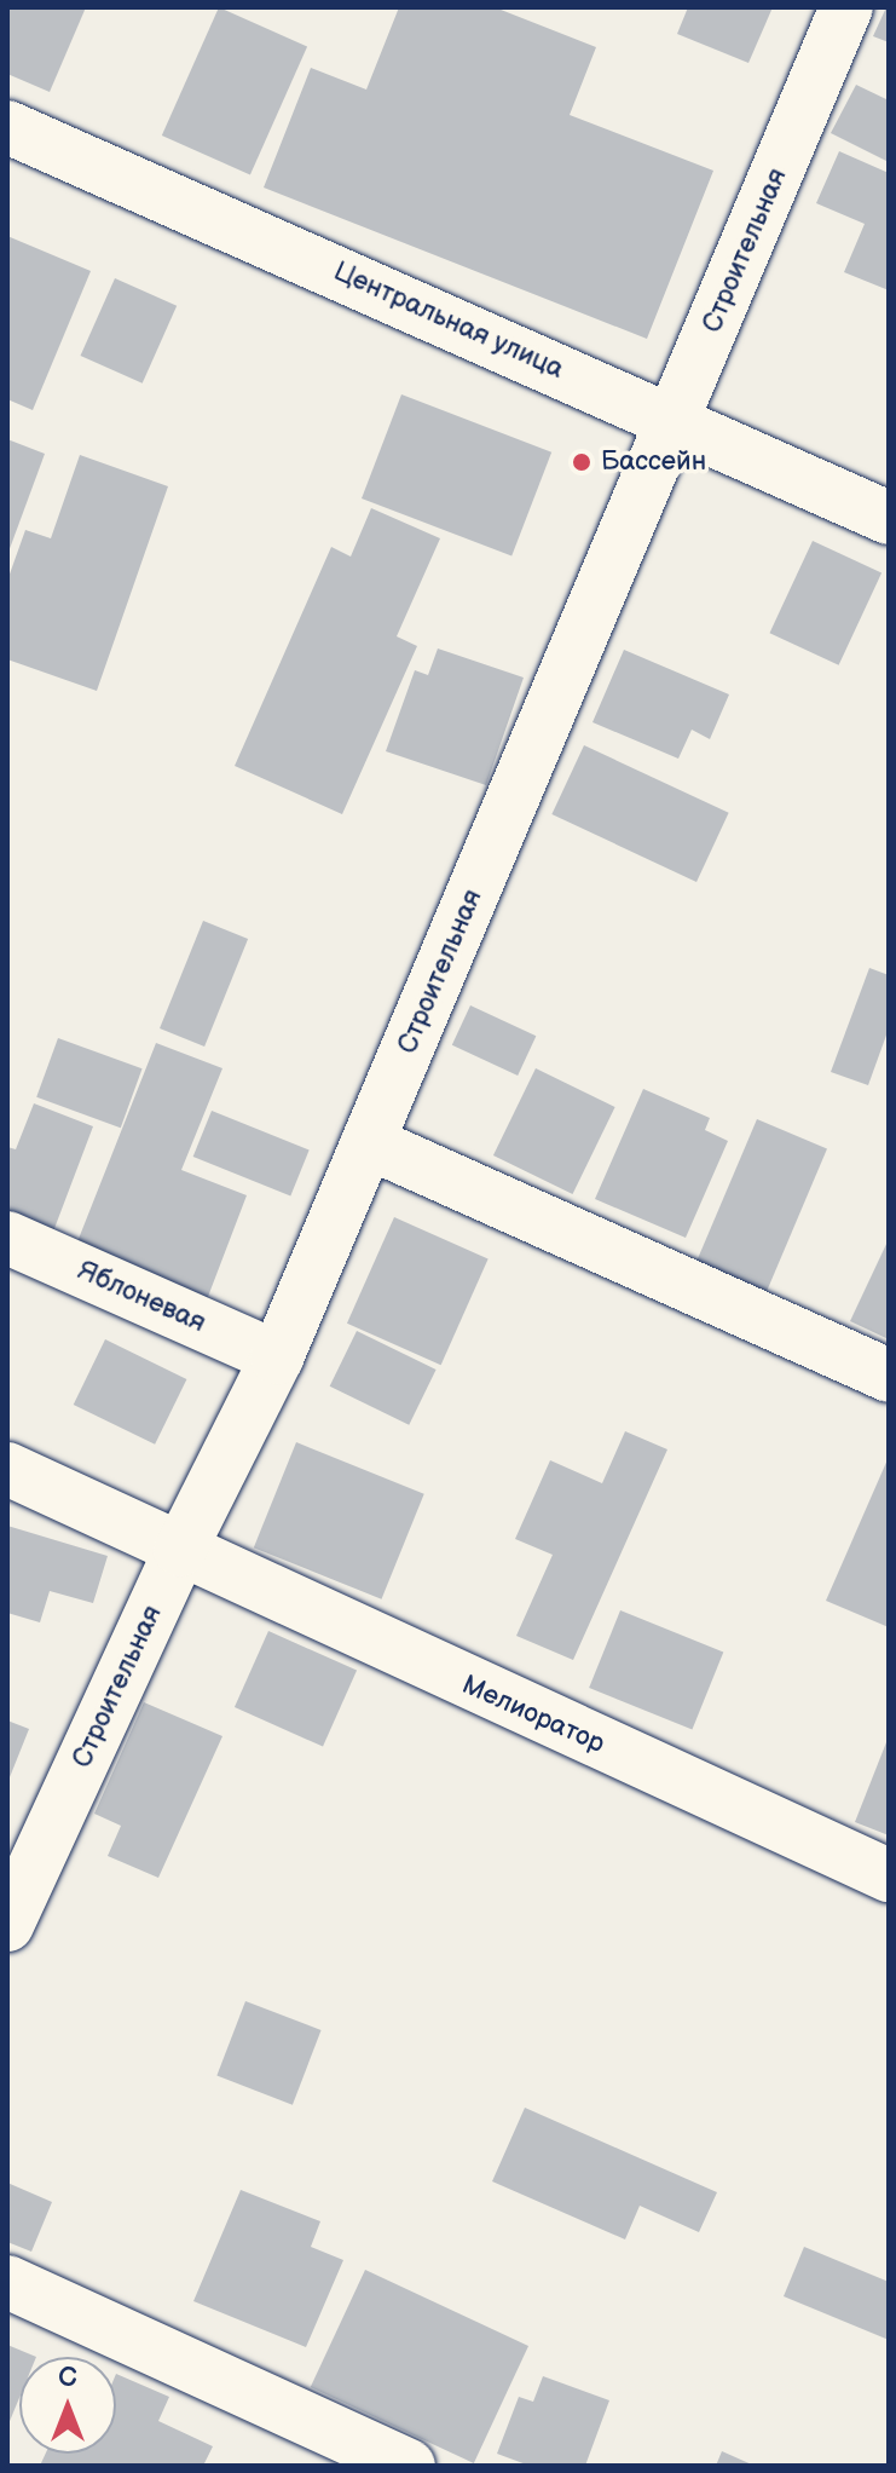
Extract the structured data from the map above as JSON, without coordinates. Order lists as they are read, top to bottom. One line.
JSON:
{"streets":{"street":["Строительная","Центральная улица","Яблоневая","Мелиоратор"]},"crossings":[["Строительная","Центральная улица"],["Строительная","Яблоневая"],["Строительная","Мелиоратор"]],"places":["Бассейн"],"north":"top"}
